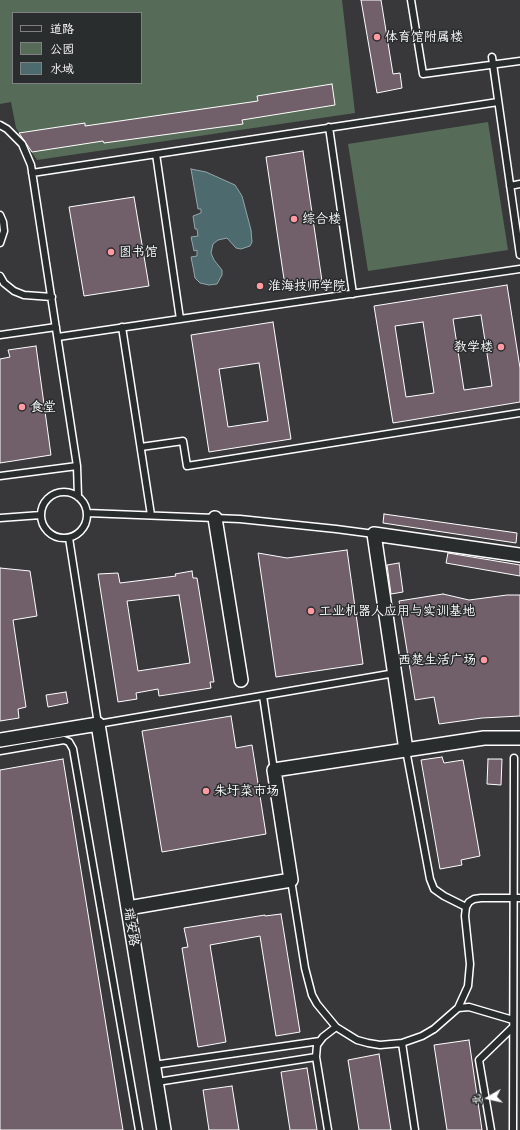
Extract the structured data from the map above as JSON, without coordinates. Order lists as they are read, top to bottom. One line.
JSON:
{"streets":{"street":["瑞安路"]},"places":["体育馆附属楼","综合楼","图书馆","淮海技师学院","教学楼","食堂","工业机器人应用与实训基地","西楚生活广场","朱圩菜市场"],"legend":["道路","公园","水域"],"north":"left"}
